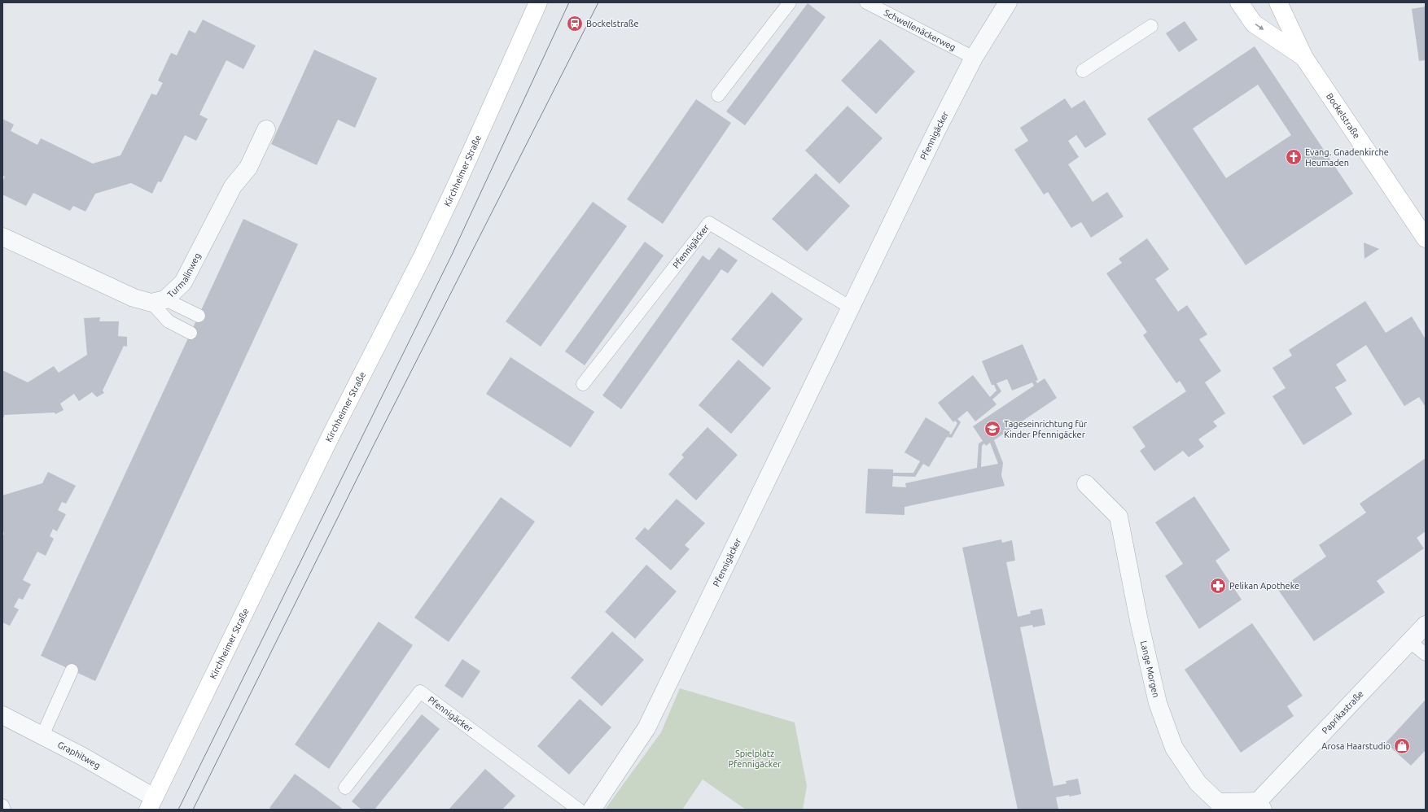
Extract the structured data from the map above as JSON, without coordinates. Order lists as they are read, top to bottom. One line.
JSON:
{"streets":{"main road":["Bockelstraße","Kirchheimer Straße"],"street":["Pfennigäcker","Turmalinweg","Lange Morgen","Paprikastraße","Graphitweg"],"lane":["Schwellenäckerweg"]},"crossings":[["Schwellenäckerweg","Pfennigäcker"],["Kirchheimer Straße","Graphitweg"],["Lange Morgen","Paprikastraße"]],"parks":["Spielplatz Pfennigäcker"],"places":{"station":["Bockelstraße"],"church":["Evang. Gnadenkirche Heumaden"],"school or university":["Tageseinrichtung für Kinder Pfennigäcker"],"pharmacy":["Pelikan Apotheke"],"shop":["Arosa Haarstudio"]}}
